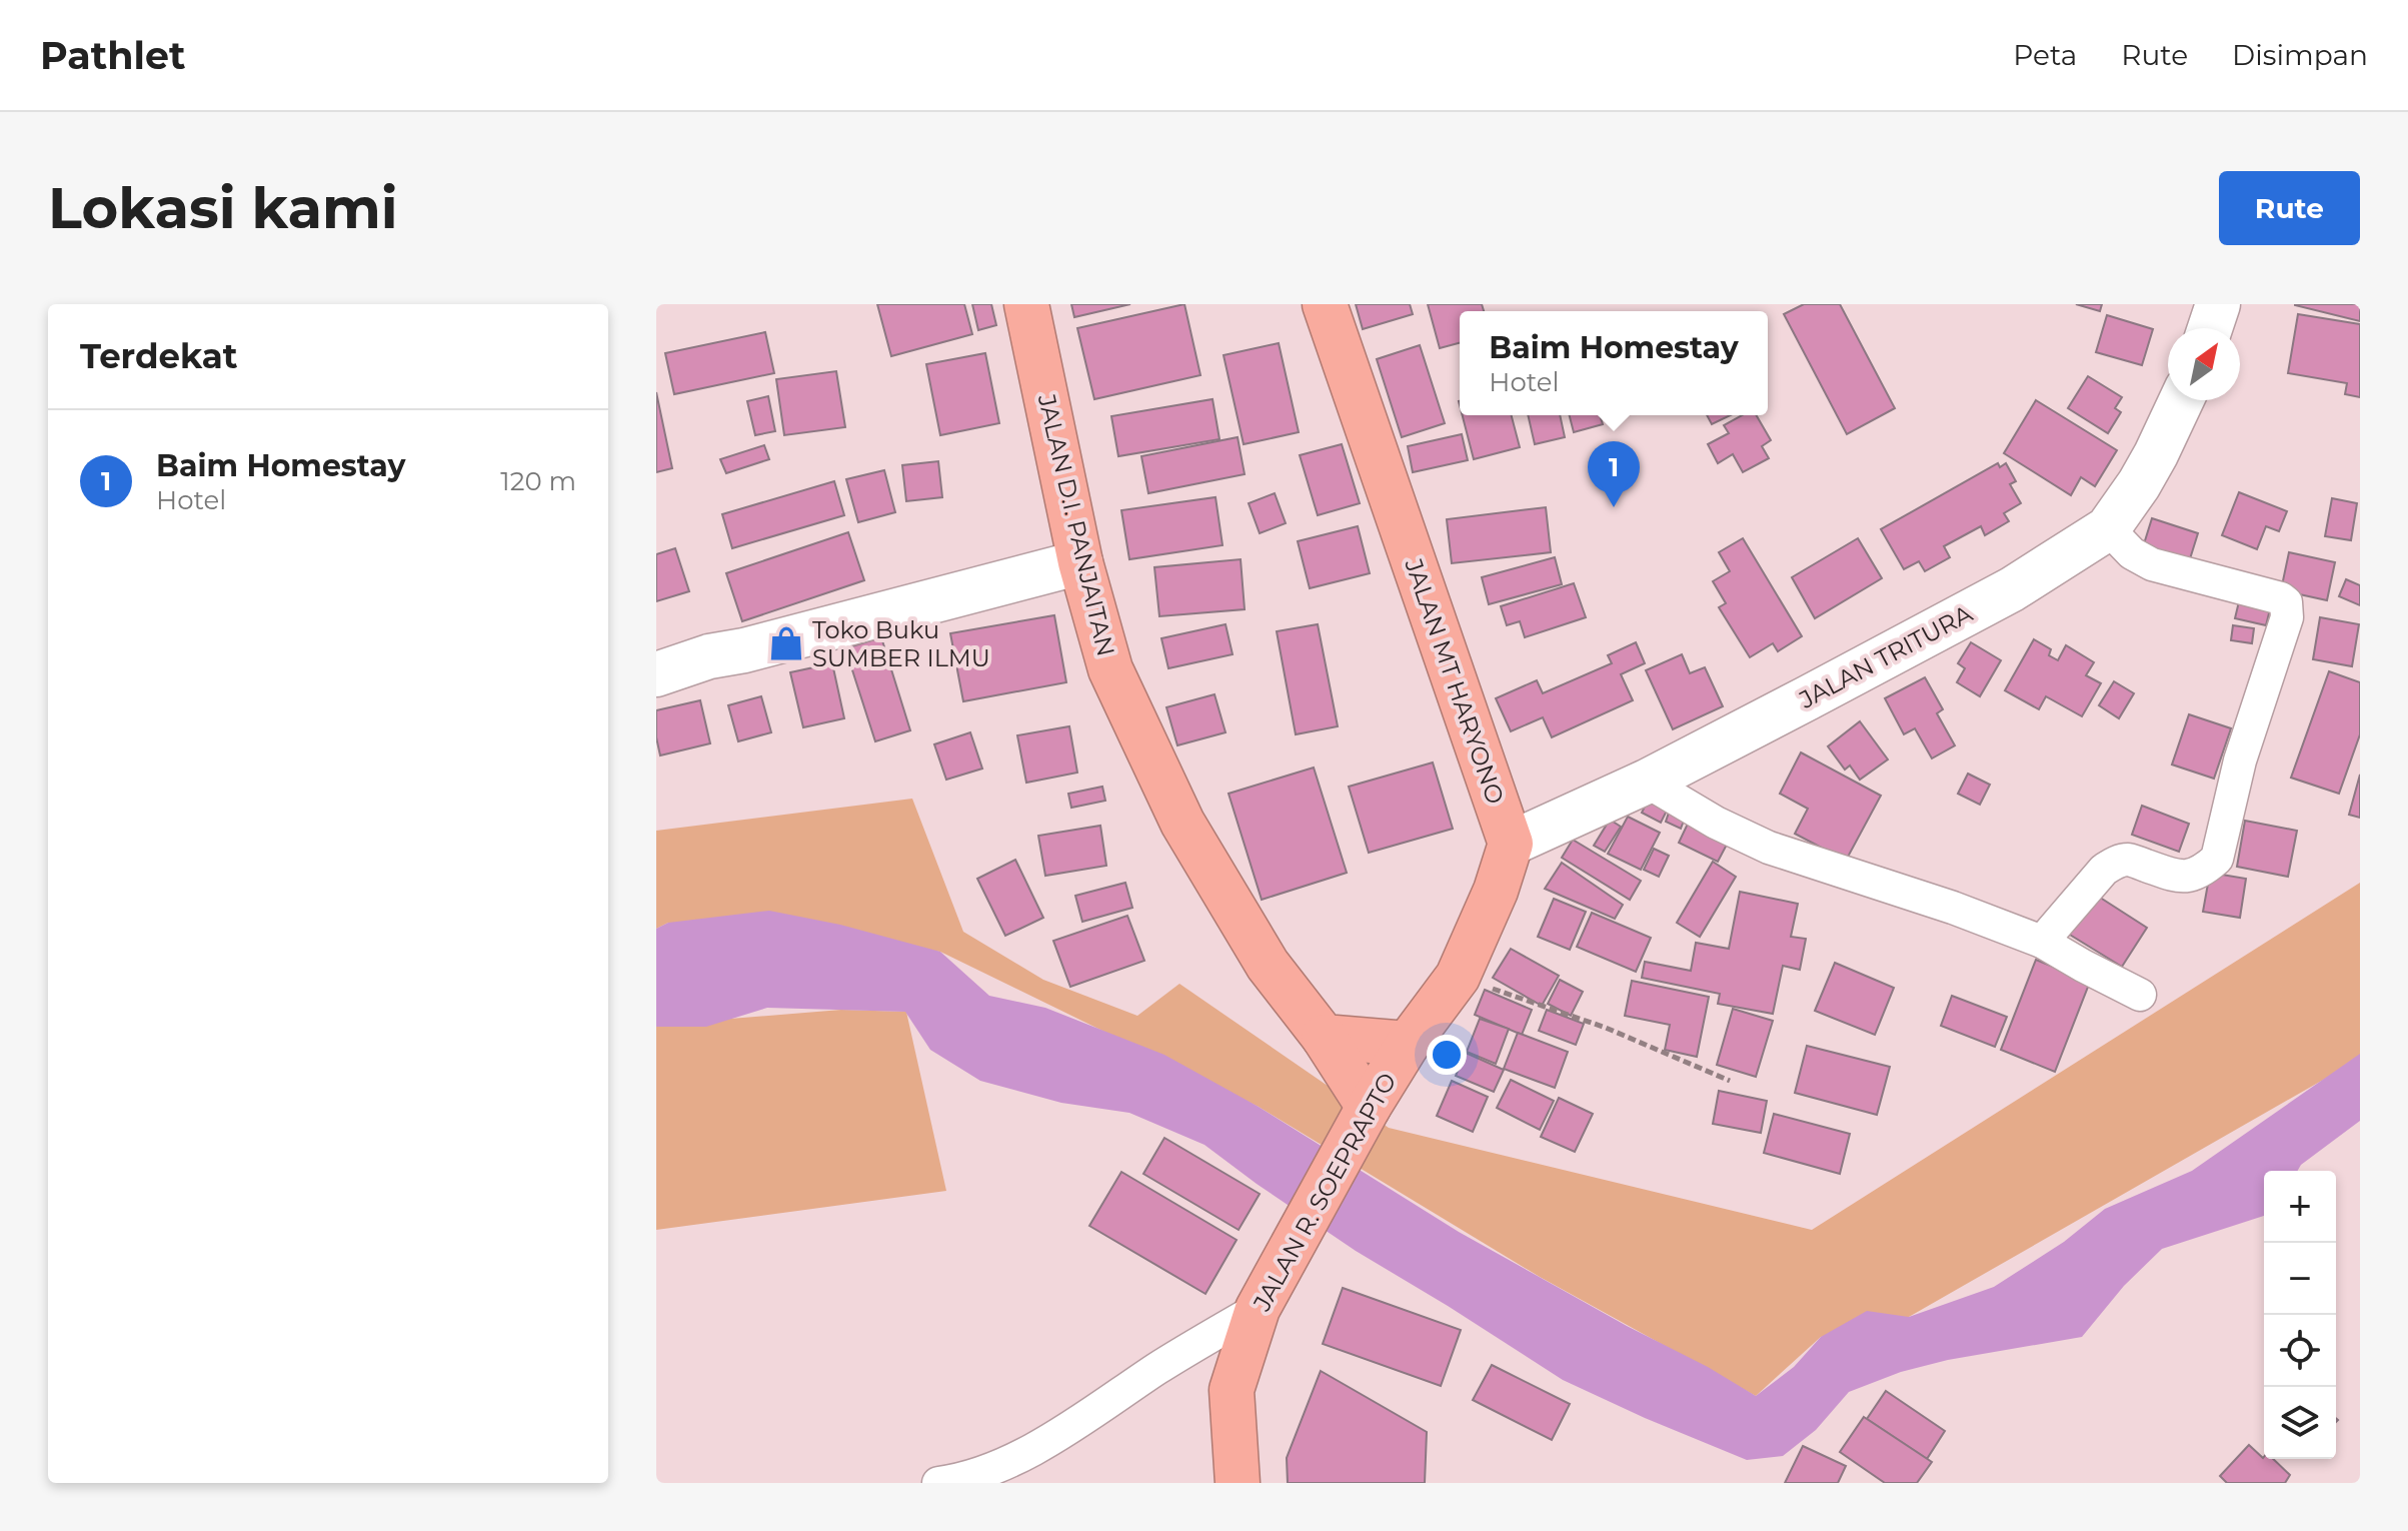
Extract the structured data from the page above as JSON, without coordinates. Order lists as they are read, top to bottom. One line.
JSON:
{"streets":{"highway":["JALAN D.I. PANJAITAN","JALAN MT HARYONO","JALAN R. SOEPRAPTO"],"street":["JALAN TRITURA"]},"crossings":[["JALAN D.I. PANJAITAN","JALAN R. SOEPRAPTO"],["JALAN TRITURA","JALAN MT HARYONO"]],"places":{"shop":["Toko Buku SUMBER ILMU"]},"north":"top right","page":{"header":"Pathlet","nav":["Peta","Rute","Disimpan"],"buttons":"Rute","title":"Lokasi kami","heading":"Terdekat","popup":["Baim Homestay","Hotel"],"list":[{"mark":"1","name":"Baim Homestay","note":"Hotel","value":"120 m"}],"pins":"1","map_buttons":["+","−"]}}
